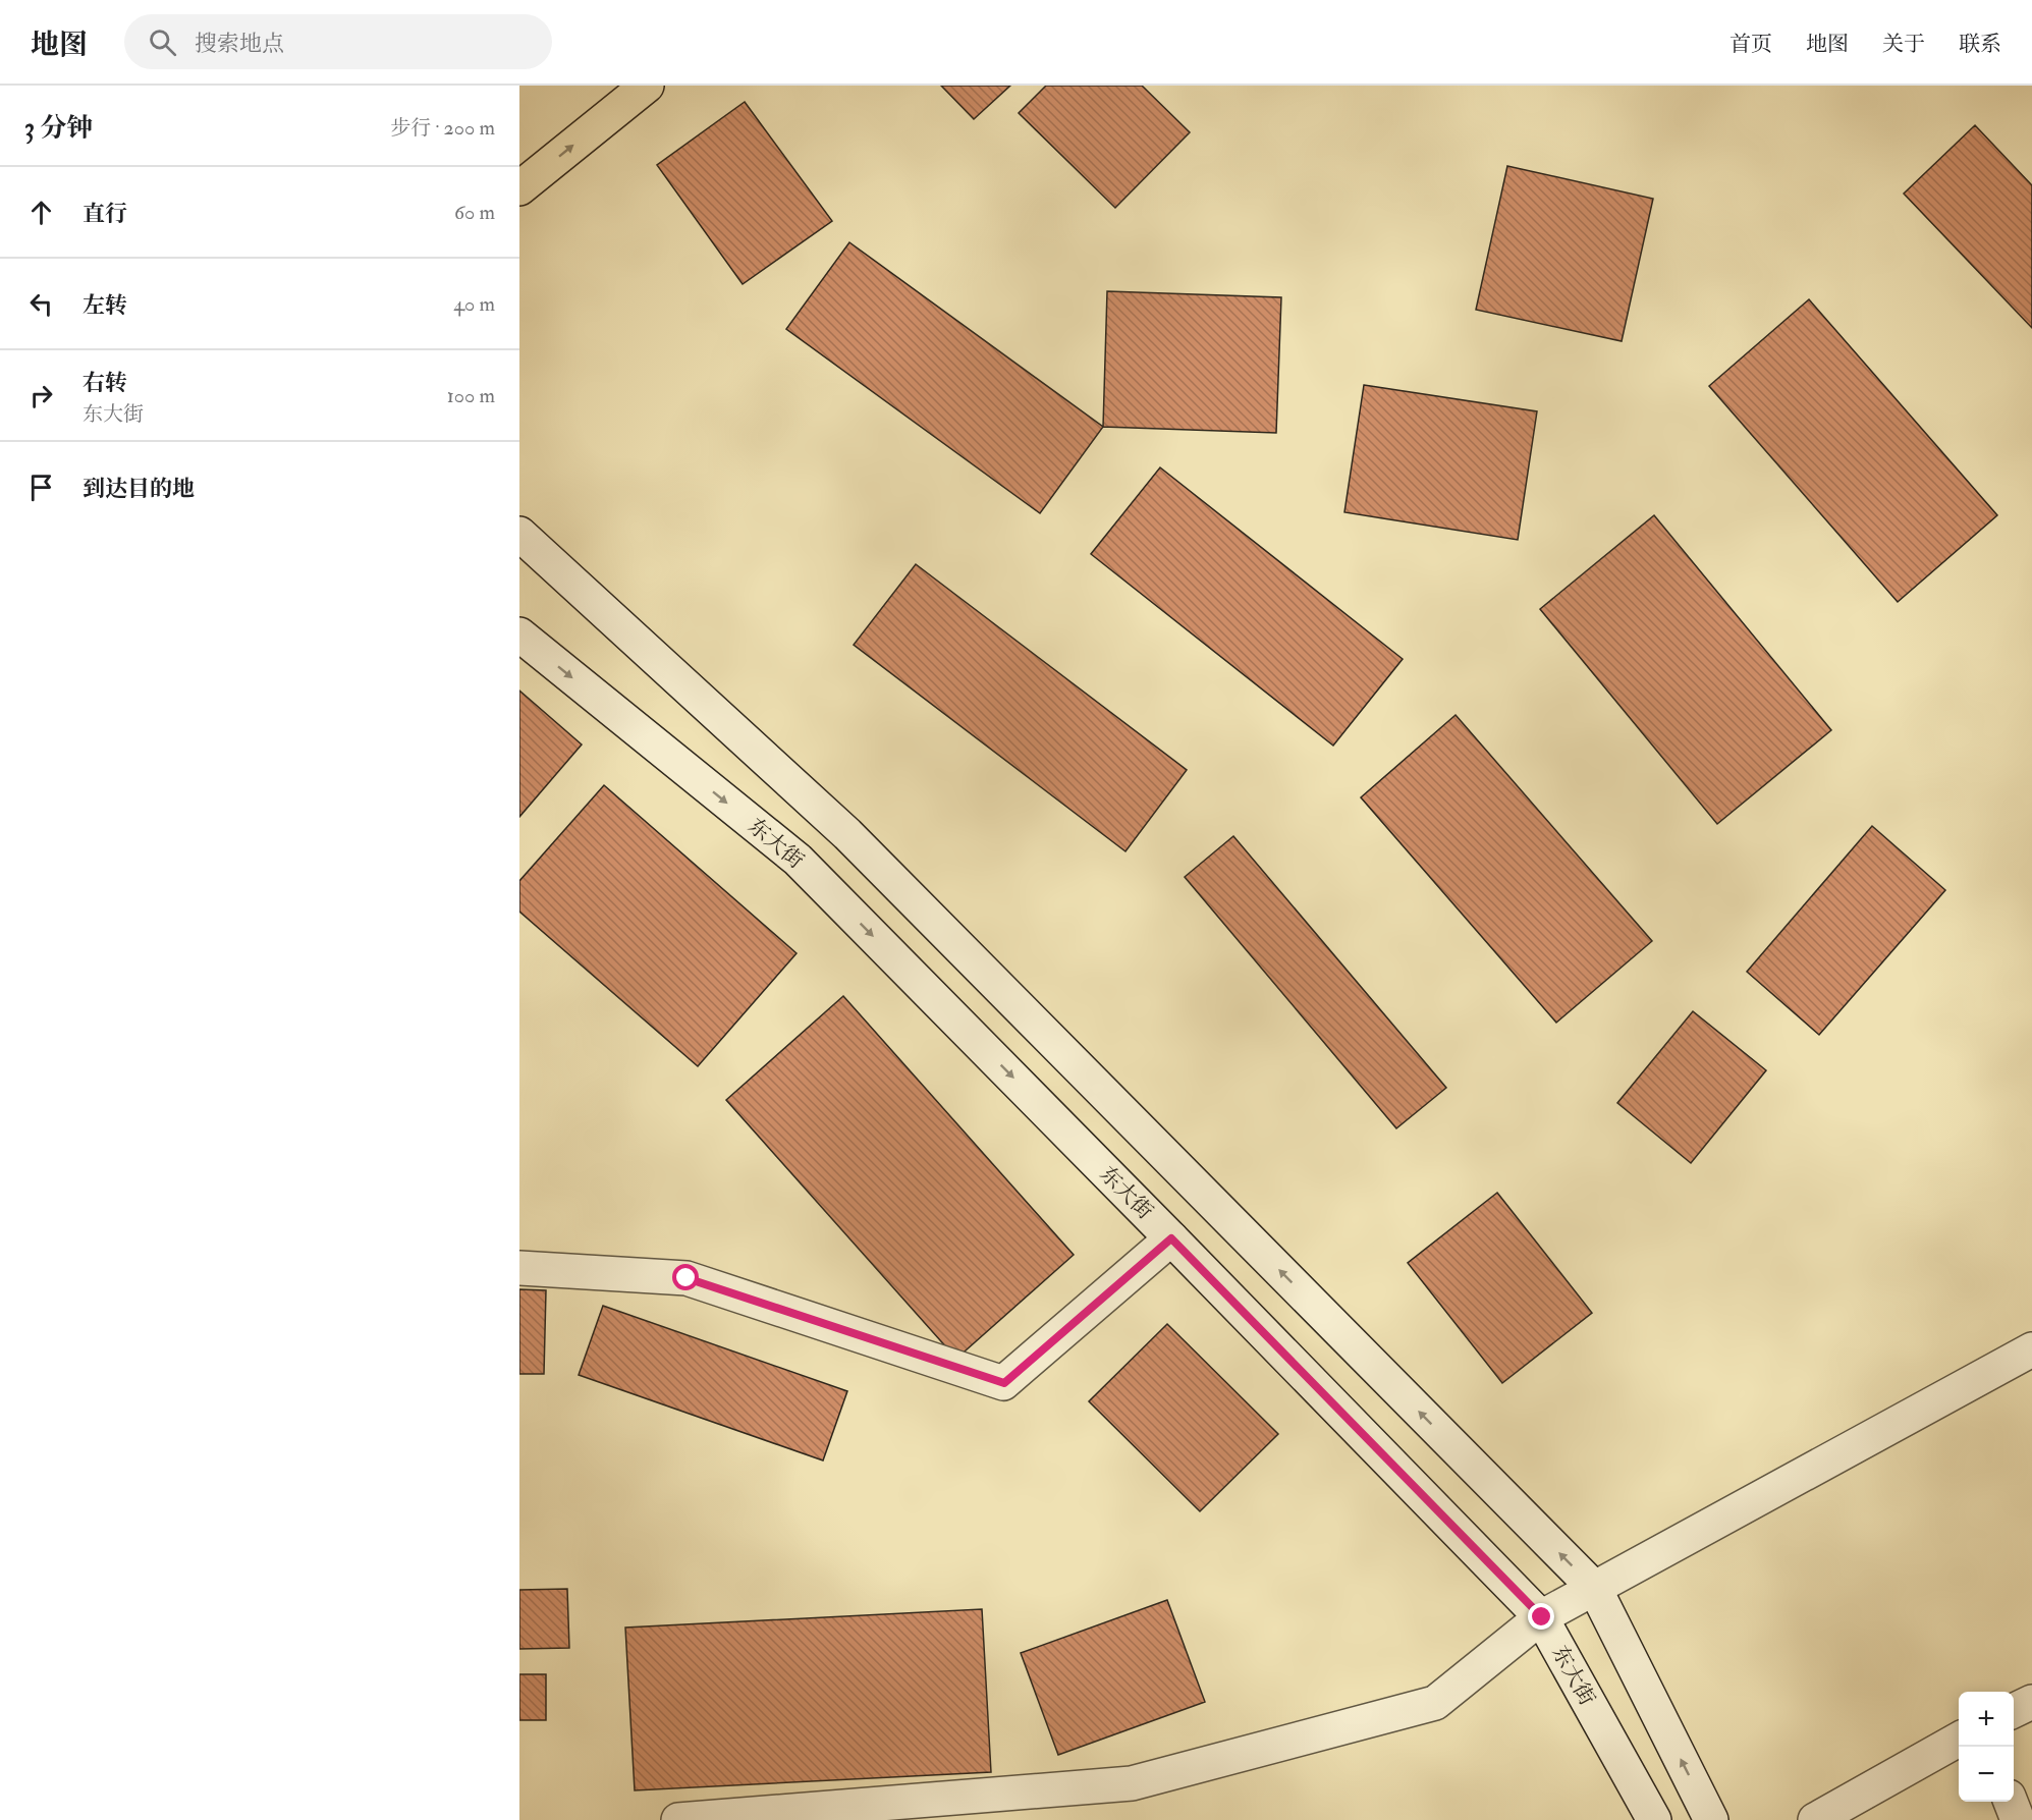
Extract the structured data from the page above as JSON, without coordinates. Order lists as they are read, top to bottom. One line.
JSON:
{"streets":{"main road":["东大街"]},"page":{"header":"地图","search":"搜索地点","nav":["首页","地图","关于","联系"],"heading":["3 分钟","步行 · 200 m"],"list":[["直行","60 m"],["左转","40 m"],["右转","东大街","100 m"],"到达目的地"],"map_buttons":["+","−"]}}
